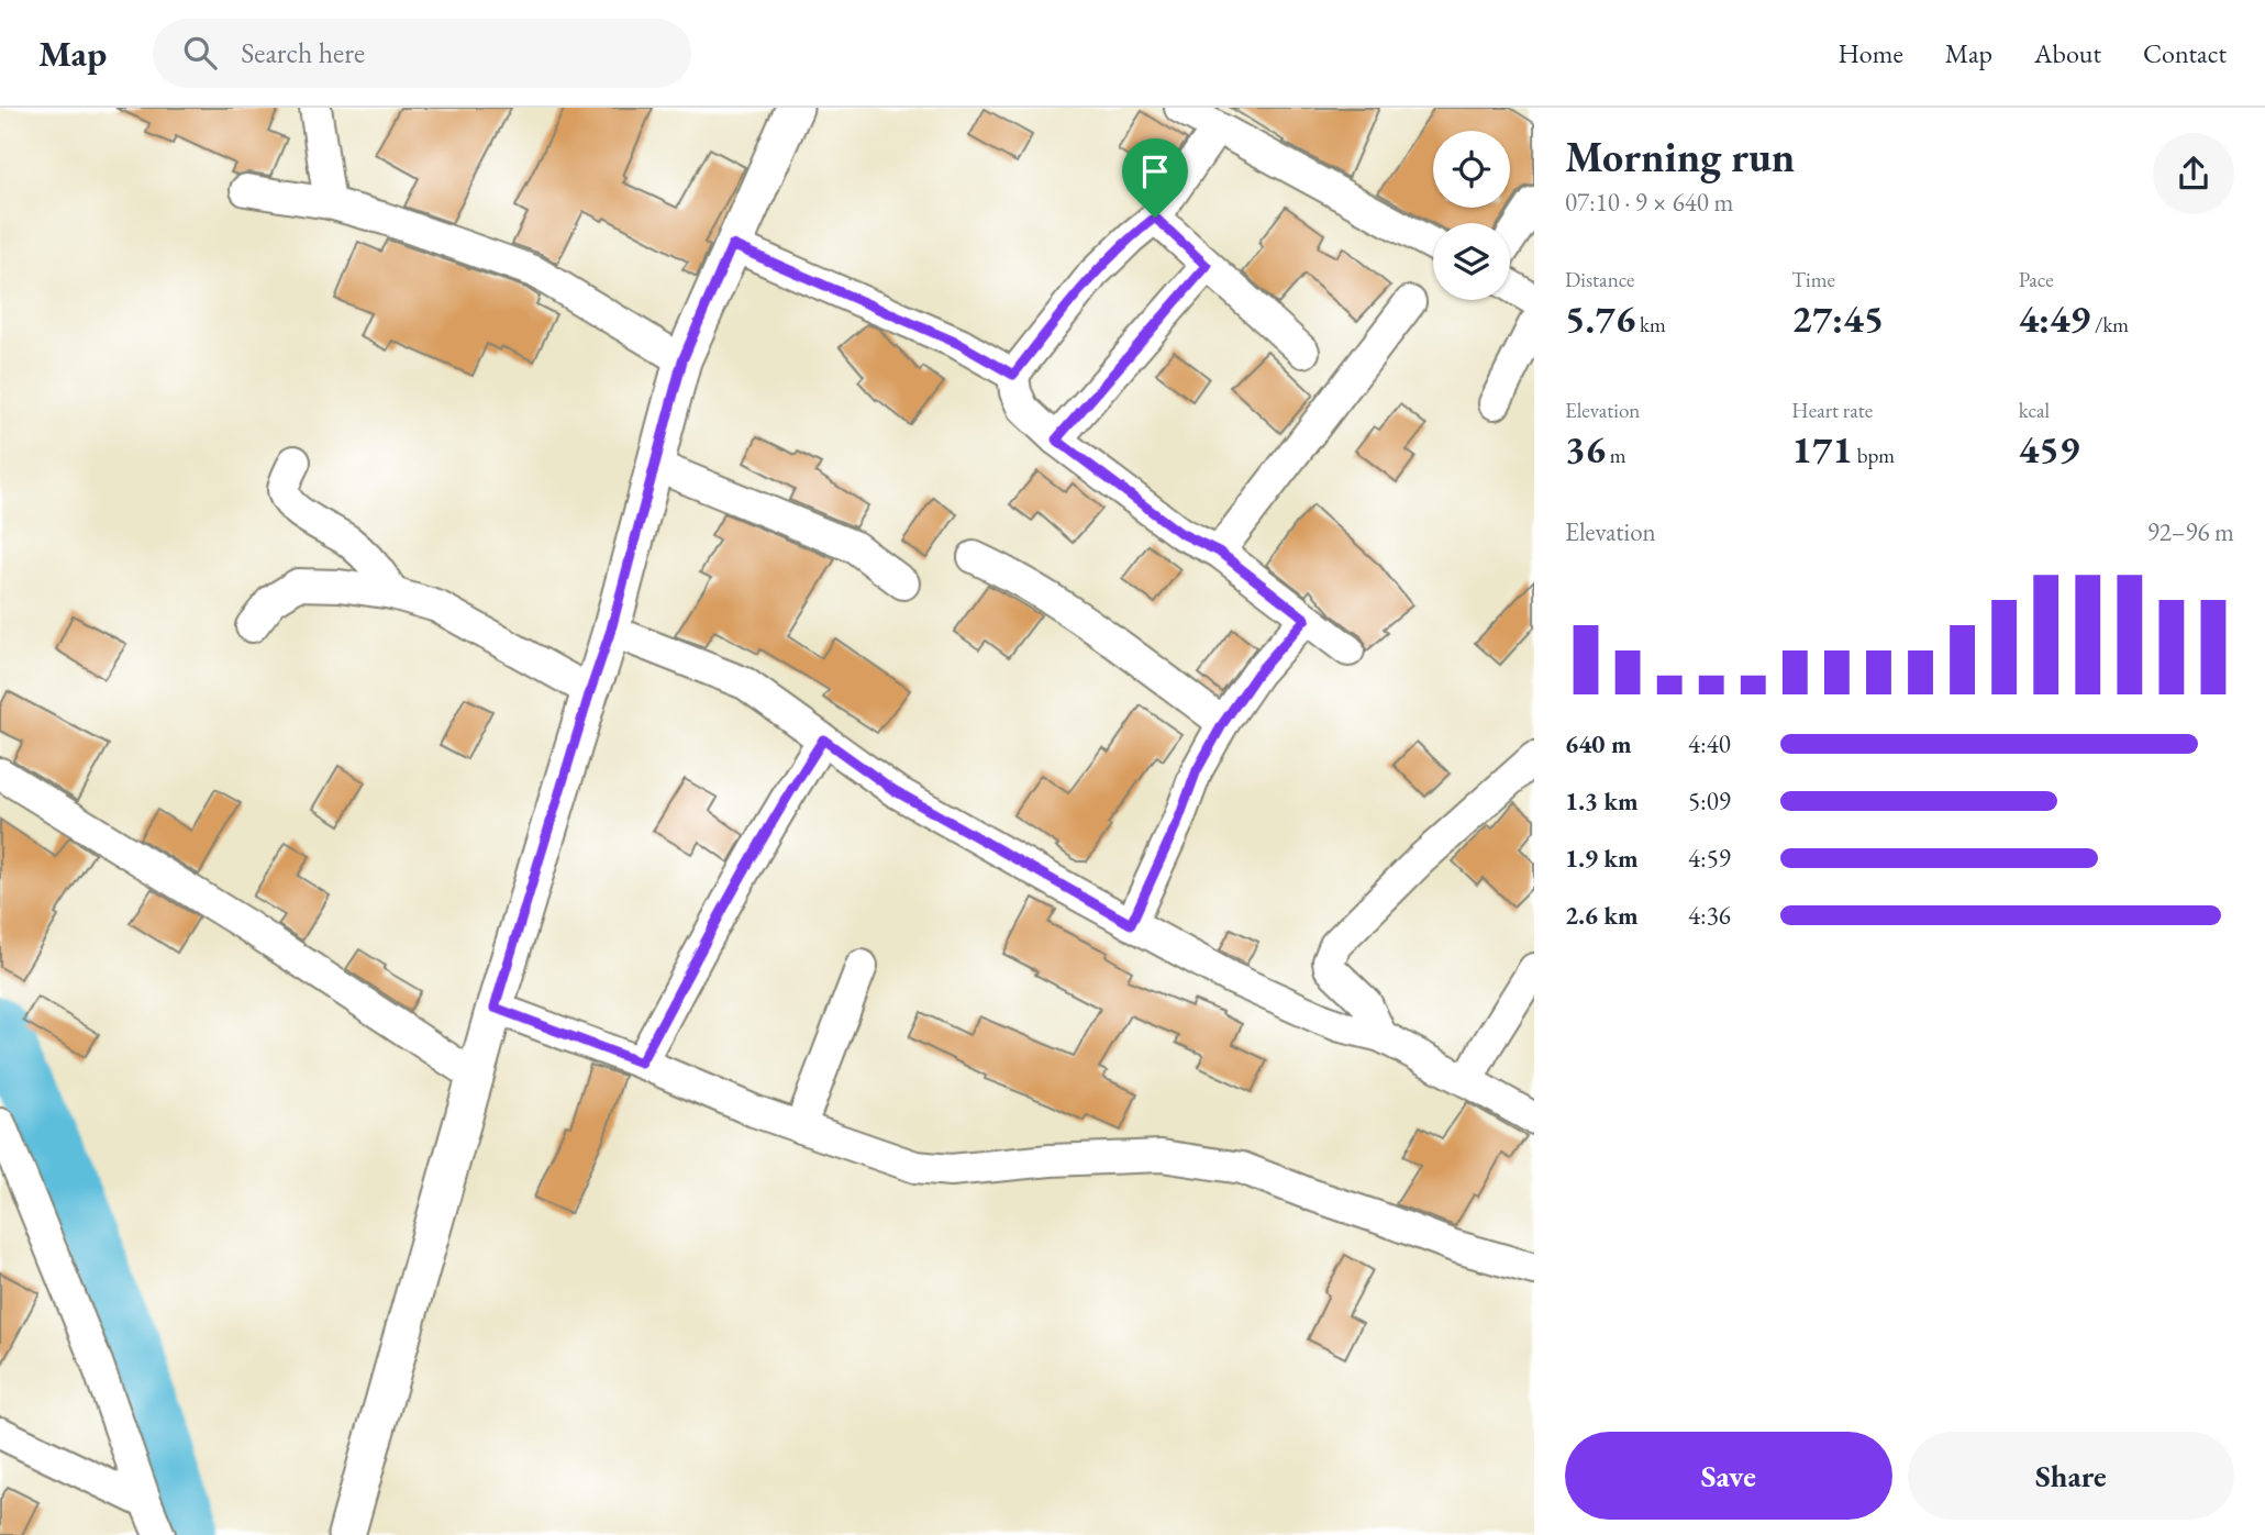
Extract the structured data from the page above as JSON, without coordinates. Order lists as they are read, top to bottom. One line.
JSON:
{"page":{"header":"Map","search":"Search here","nav":["Home","Map","About","Contact"],"heading":["Morning run","07:10 · 9 × 640 m"],"stats":[["Distance","5.76 km"],["Time","27:45"],["Pace","4:49 /km"],["Elevation","36 m"],["Heart rate","171 bpm"],["kcal","459"]],"chart":["Elevation","92–96 m"],"list":[{"name":"640 m","note":"4:40"},{"name":"1.3 km","note":"5:09"},{"name":"1.9 km","note":"4:59"},{"name":"2.6 km","note":"4:36"}],"buttons":["Save","Share"]}}
